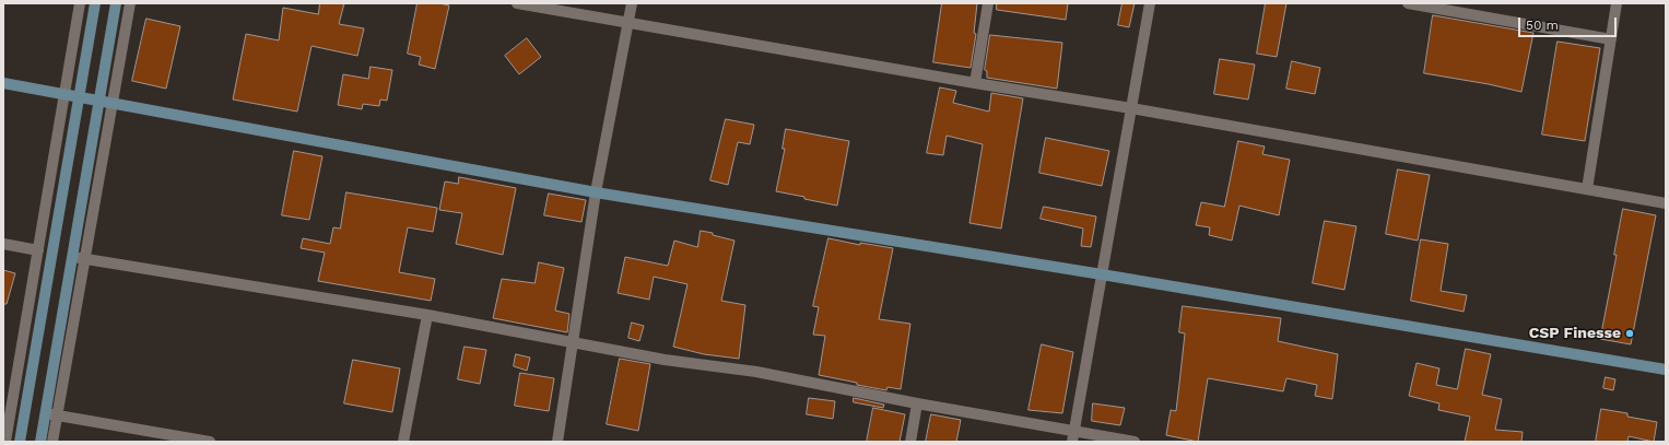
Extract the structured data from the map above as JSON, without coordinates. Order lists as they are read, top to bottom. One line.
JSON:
{"places":["CSP Finesse"],"scale_bar":"50 m"}
